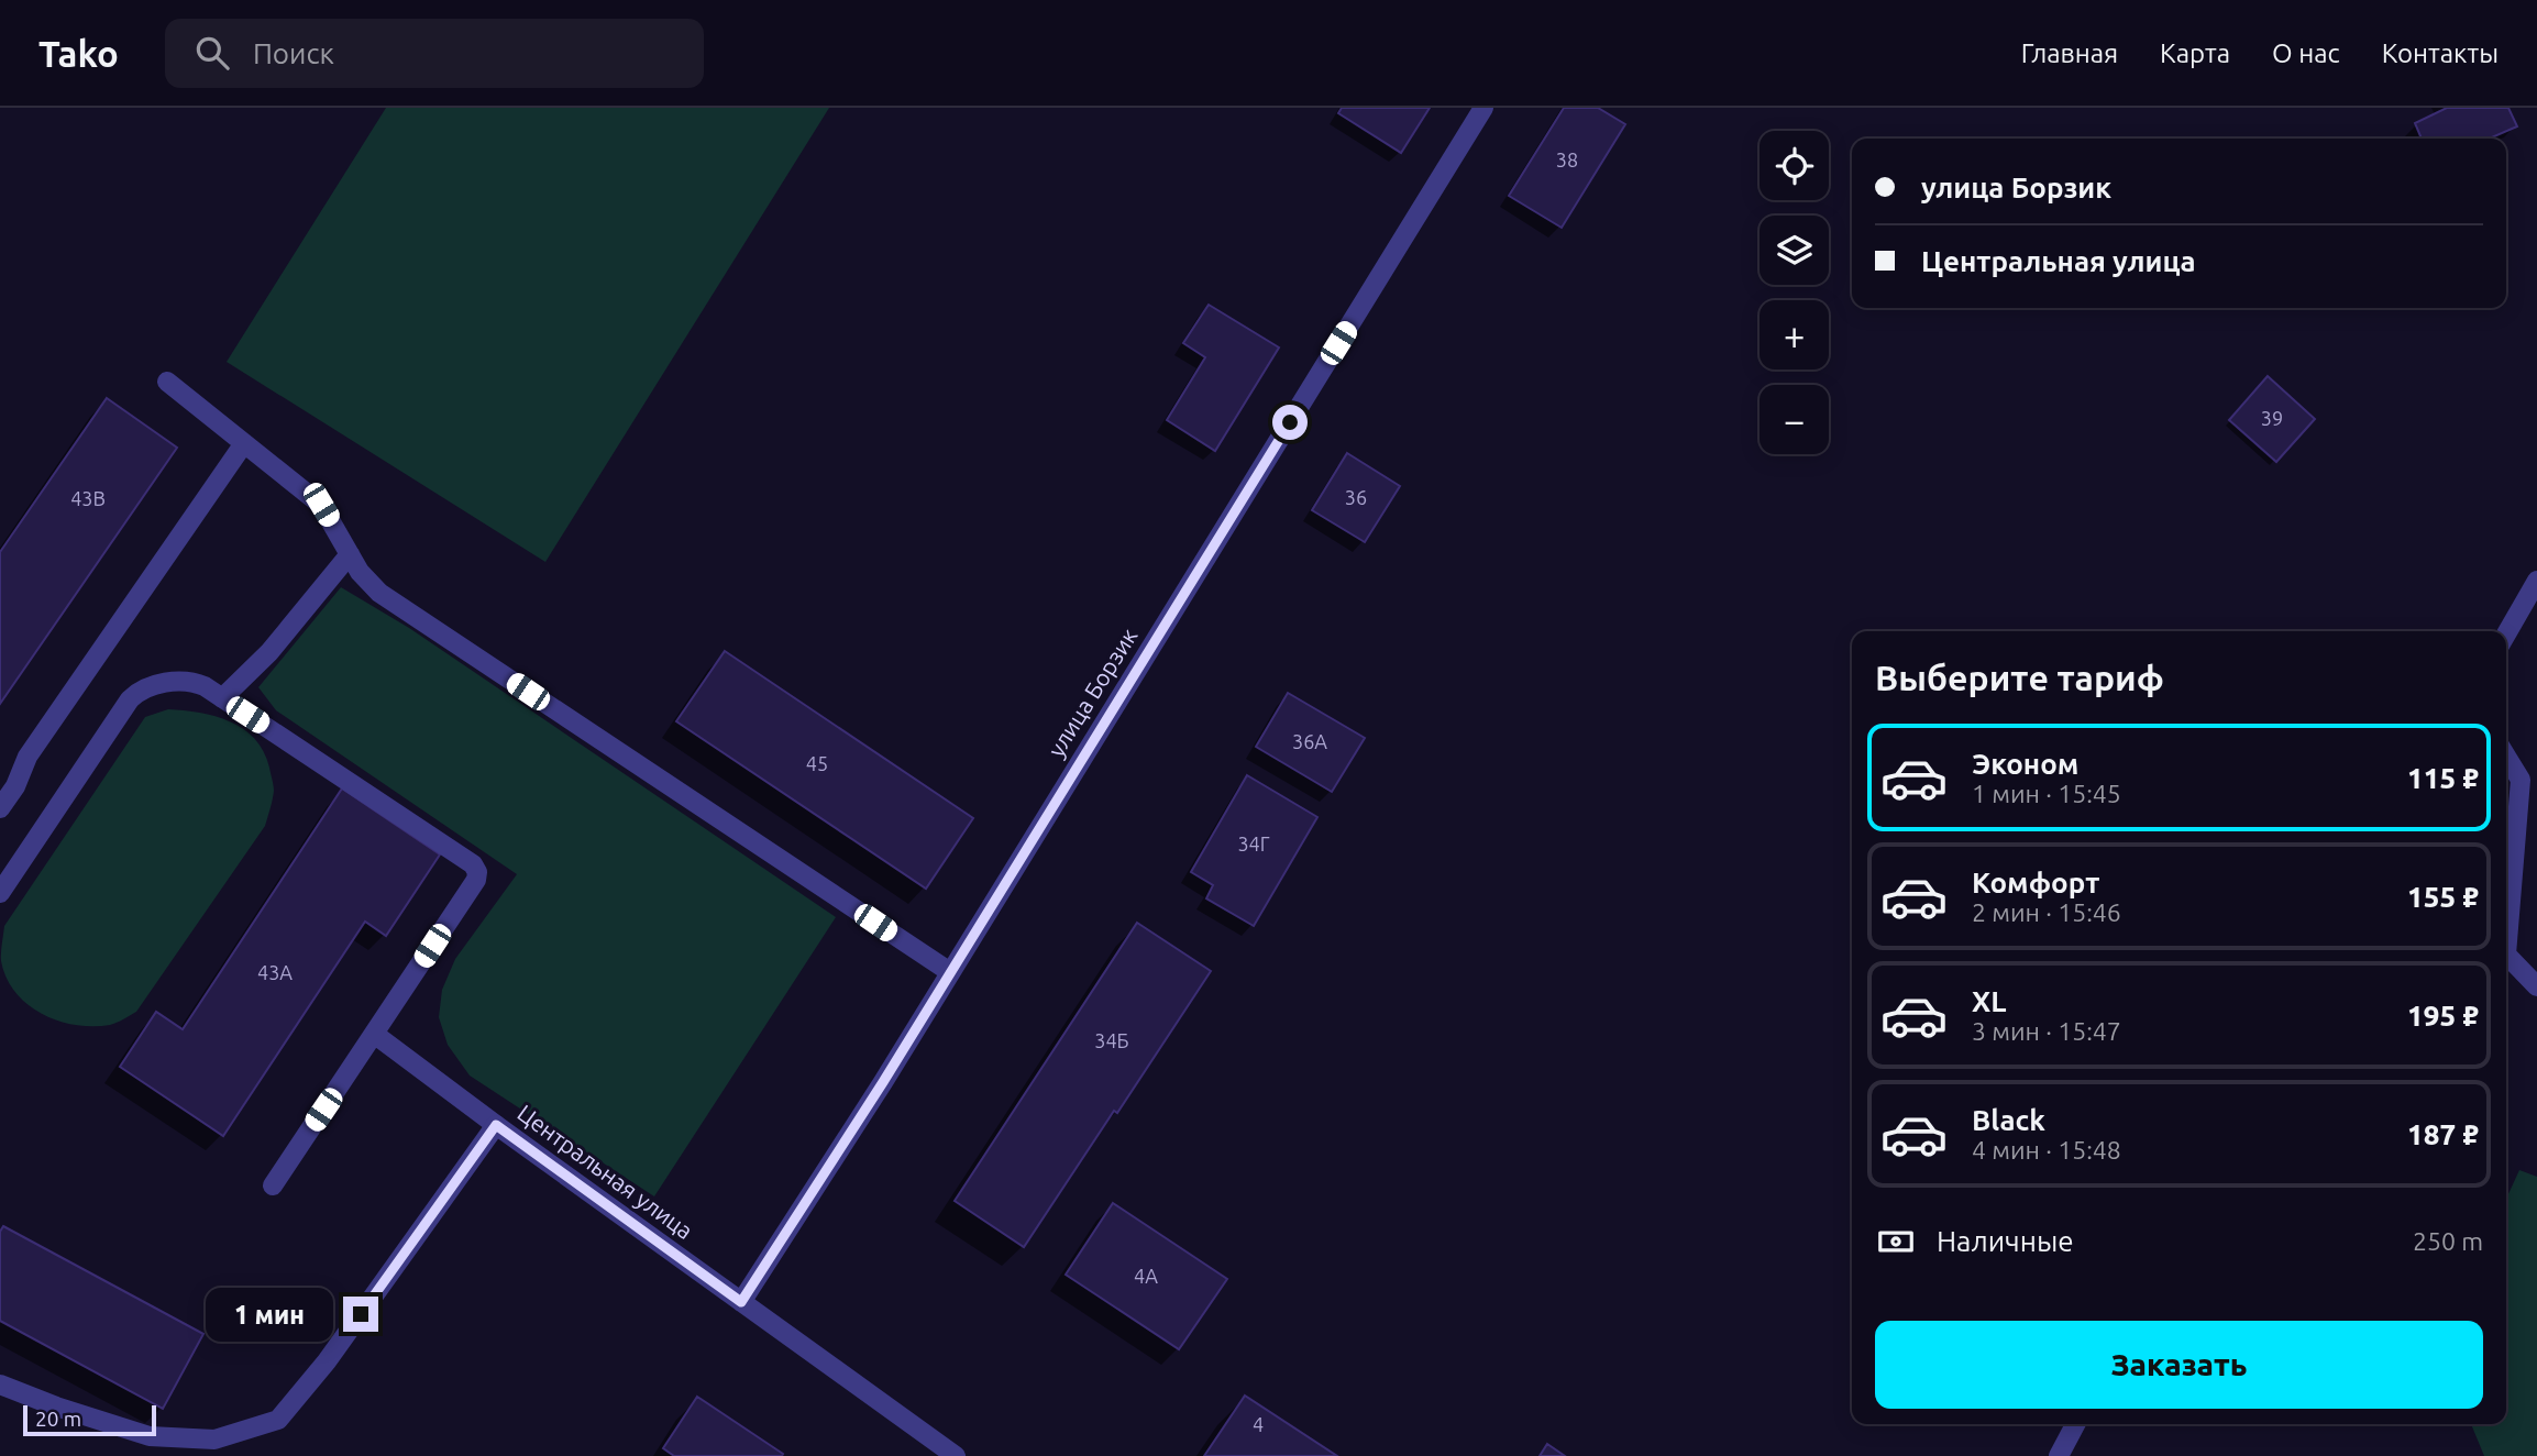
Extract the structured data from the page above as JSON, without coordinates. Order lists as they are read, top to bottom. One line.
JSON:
{"streets":{"street":["улица Борзик","Центральная улица"]},"crossings":[["улица Борзик","Центральная улица"]],"house_numbers":["38","39","36","43В","36А","45","34Г","43А","34Б","4А","4"],"scale_bar":"20 m","page":{"header":"Tako","search":"Поиск","nav":["Главная","Карта","О нас","Контакты"],"map_buttons":["+","−"],"banner":["улица Борзик","Центральная улица"],"heading":"Выберите тариф","list":[{"name":"Эконом","note":"1 мин · 15:45","value":"115 ₽"},{"name":"Комфорт","note":"2 мин · 15:46","value":"155 ₽"},{"name":"XL","note":"3 мин · 15:47","value":"195 ₽"},{"name":"Black","note":"4 мин · 15:48","value":"187 ₽"}],"pay":["Наличные","250 m"],"bubble":"1 мин","buttons":"Заказать","scale":"20 m"}}
